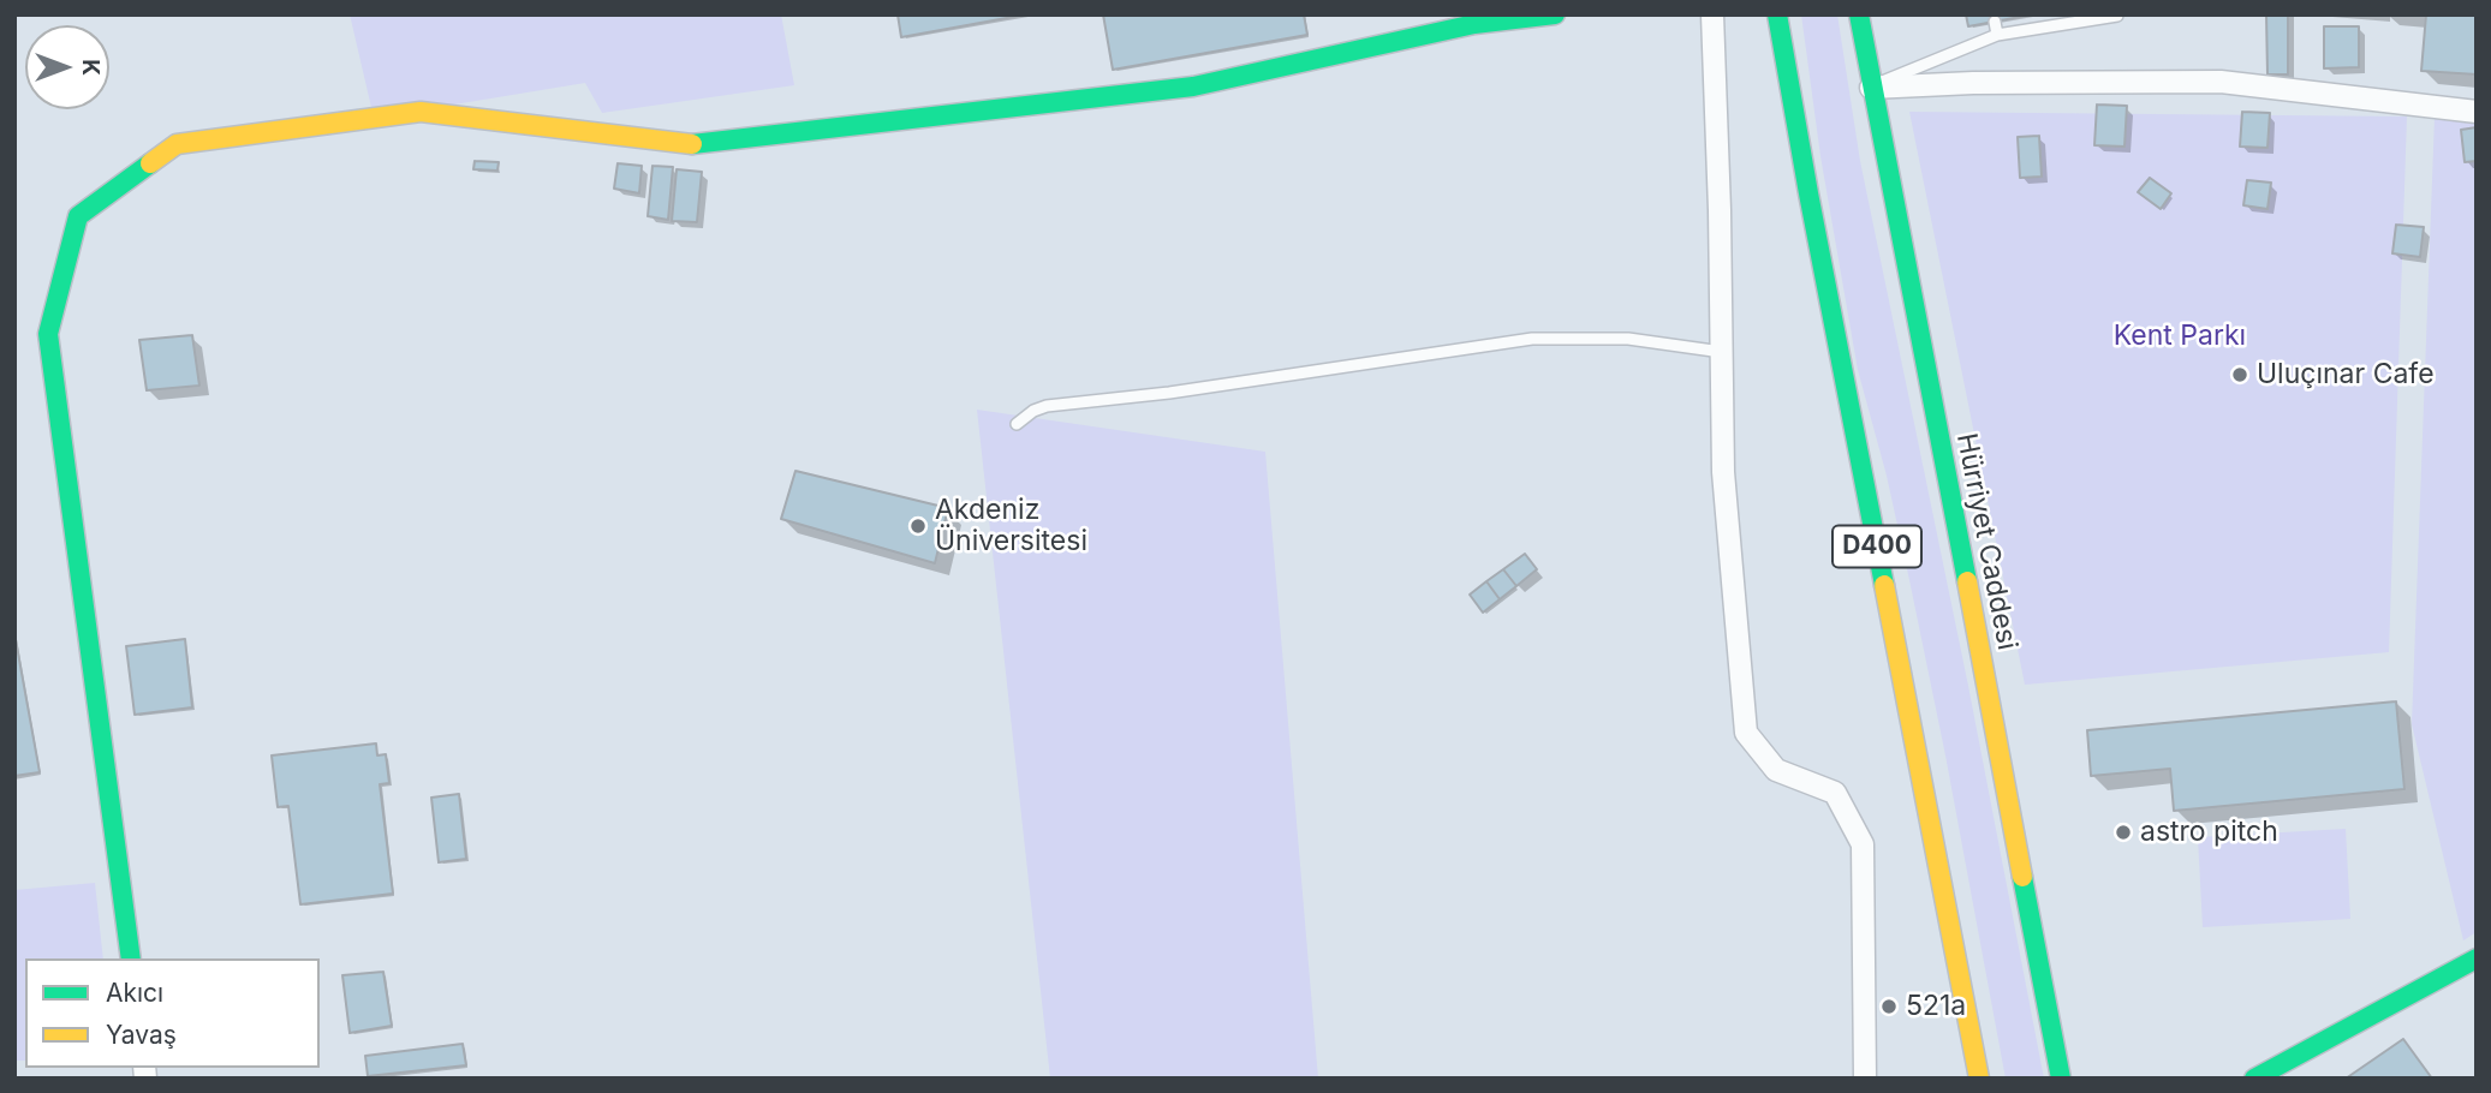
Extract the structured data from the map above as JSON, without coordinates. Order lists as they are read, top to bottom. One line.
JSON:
{"streets":{"main road":["Hürriyet Caddesi","D400"]},"parks":["Kent Parkı"],"places":["Uluçınar Cafe","Akdeniz Üniversitesi","astro pitch","521a"],"legend":["Akıcı","Yavaş"],"north":"right"}
